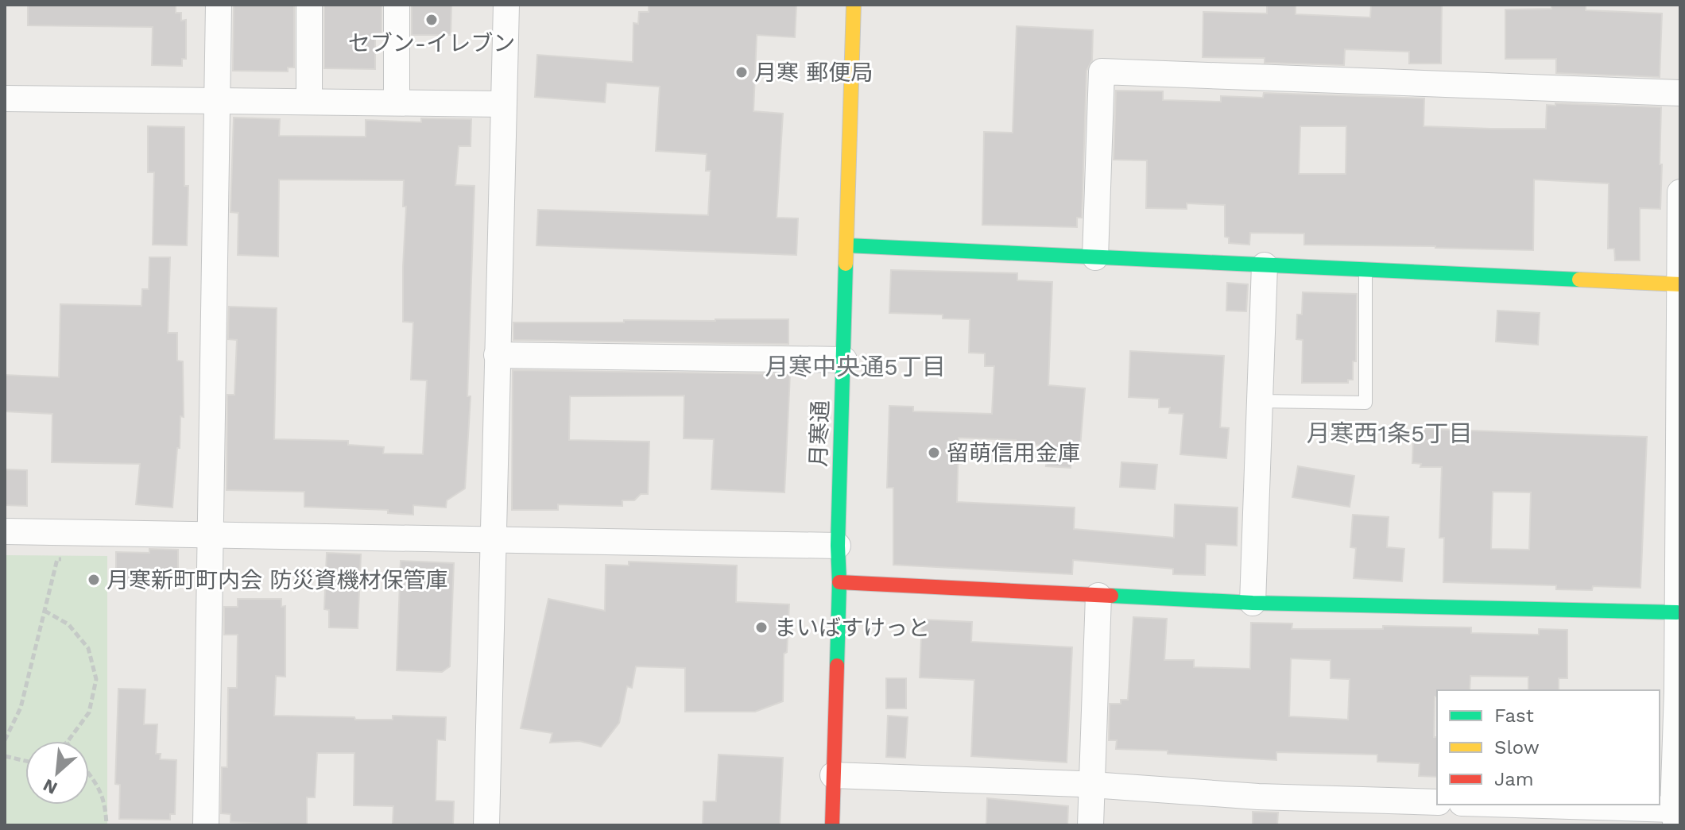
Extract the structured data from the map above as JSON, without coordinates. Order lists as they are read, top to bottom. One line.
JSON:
{"streets":{"main road":["月寒通"]},"districts":["月寒中央通5丁目","月寒西1条5丁目"],"places":["セブン-イレブン","月寒 郵便局","留萌信用金庫","月寒新町町内会 防災資機材保管庫","まいばすけっと"],"legend":["Fast","Slow","Jam"],"north":"bottom left"}
